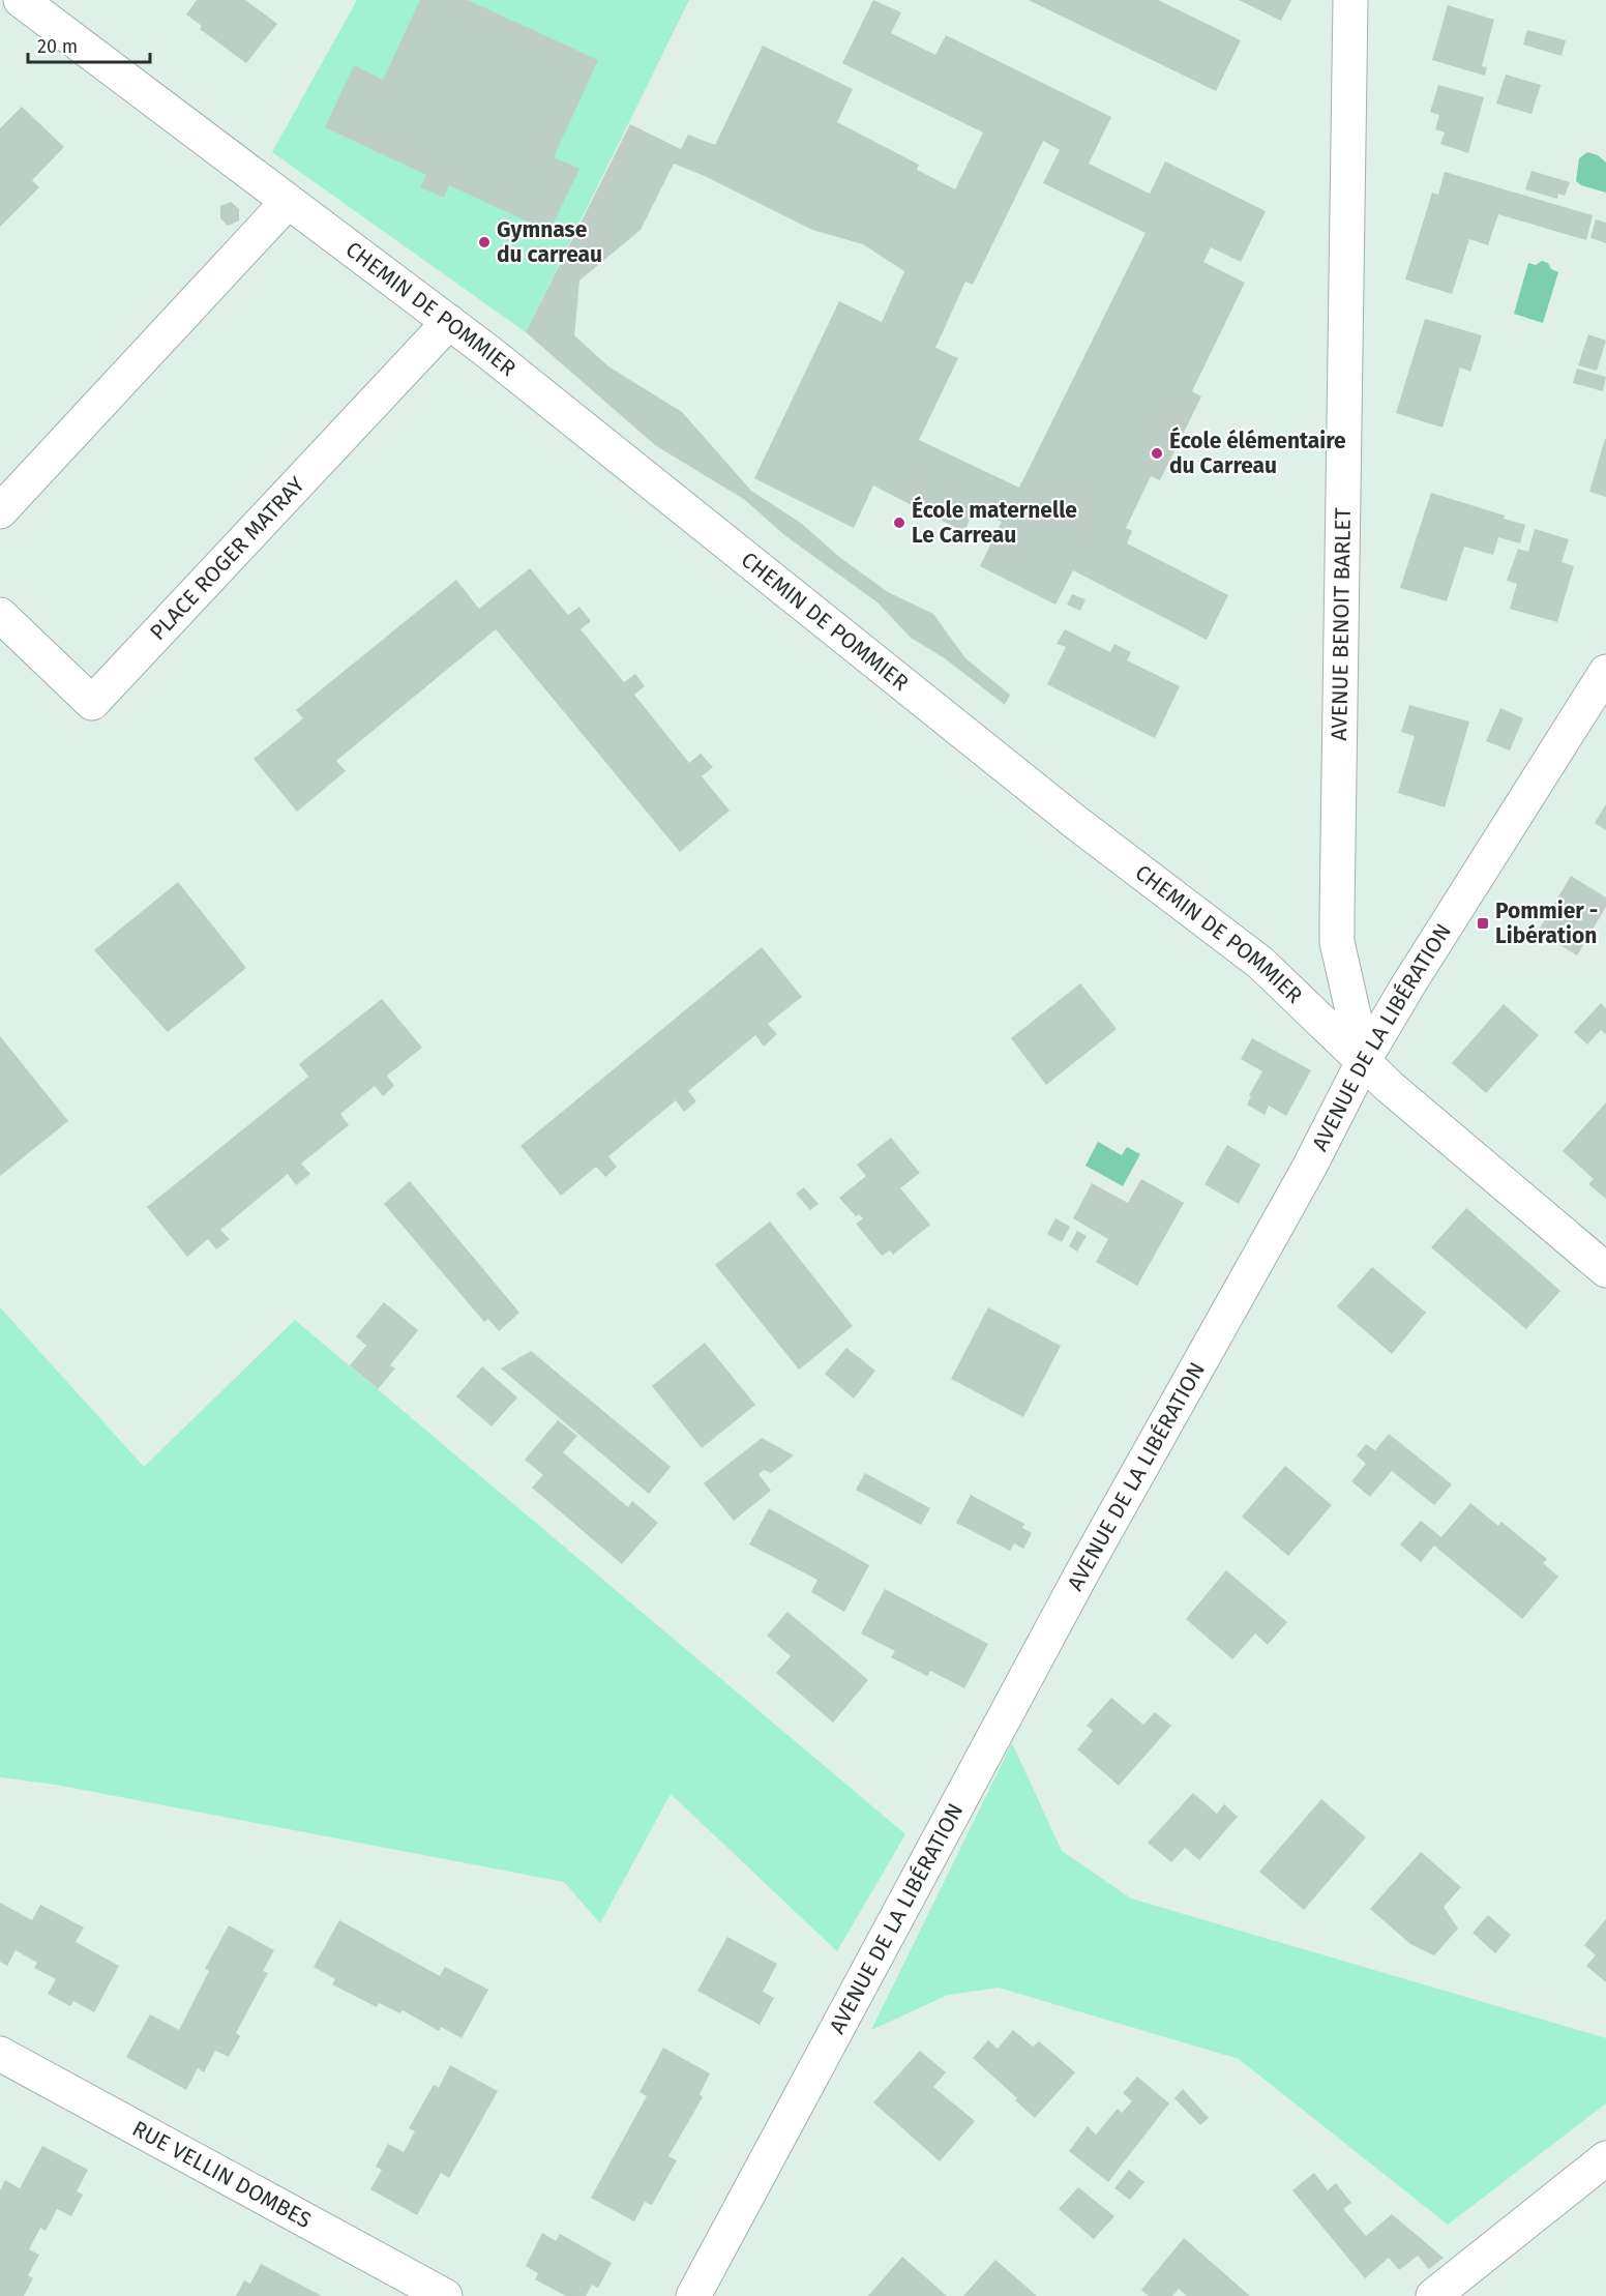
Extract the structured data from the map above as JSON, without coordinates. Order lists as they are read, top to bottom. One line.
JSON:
{"streets":{"street":["CHEMIN DE POMMIER","PLACE ROGER MATRAY","AVENUE BENOIT BARLET","AVENUE DE LA LIBÉRATION","RUE VELLIN DOMBES"]},"crossings":[["CHEMIN DE POMMIER","PLACE ROGER MATRAY"],["CHEMIN DE POMMIER","AVENUE BENOIT BARLET"],["CHEMIN DE POMMIER","AVENUE DE LA LIBÉRATION"],["AVENUE BENOIT BARLET","AVENUE DE LA LIBÉRATION"]],"places":{"other":["Gymnase du carreau","École élémentaire du Carreau","École maternelle Le Carreau"],"transit":["Pommier - Libération"]},"scale_bar":"20 m"}
